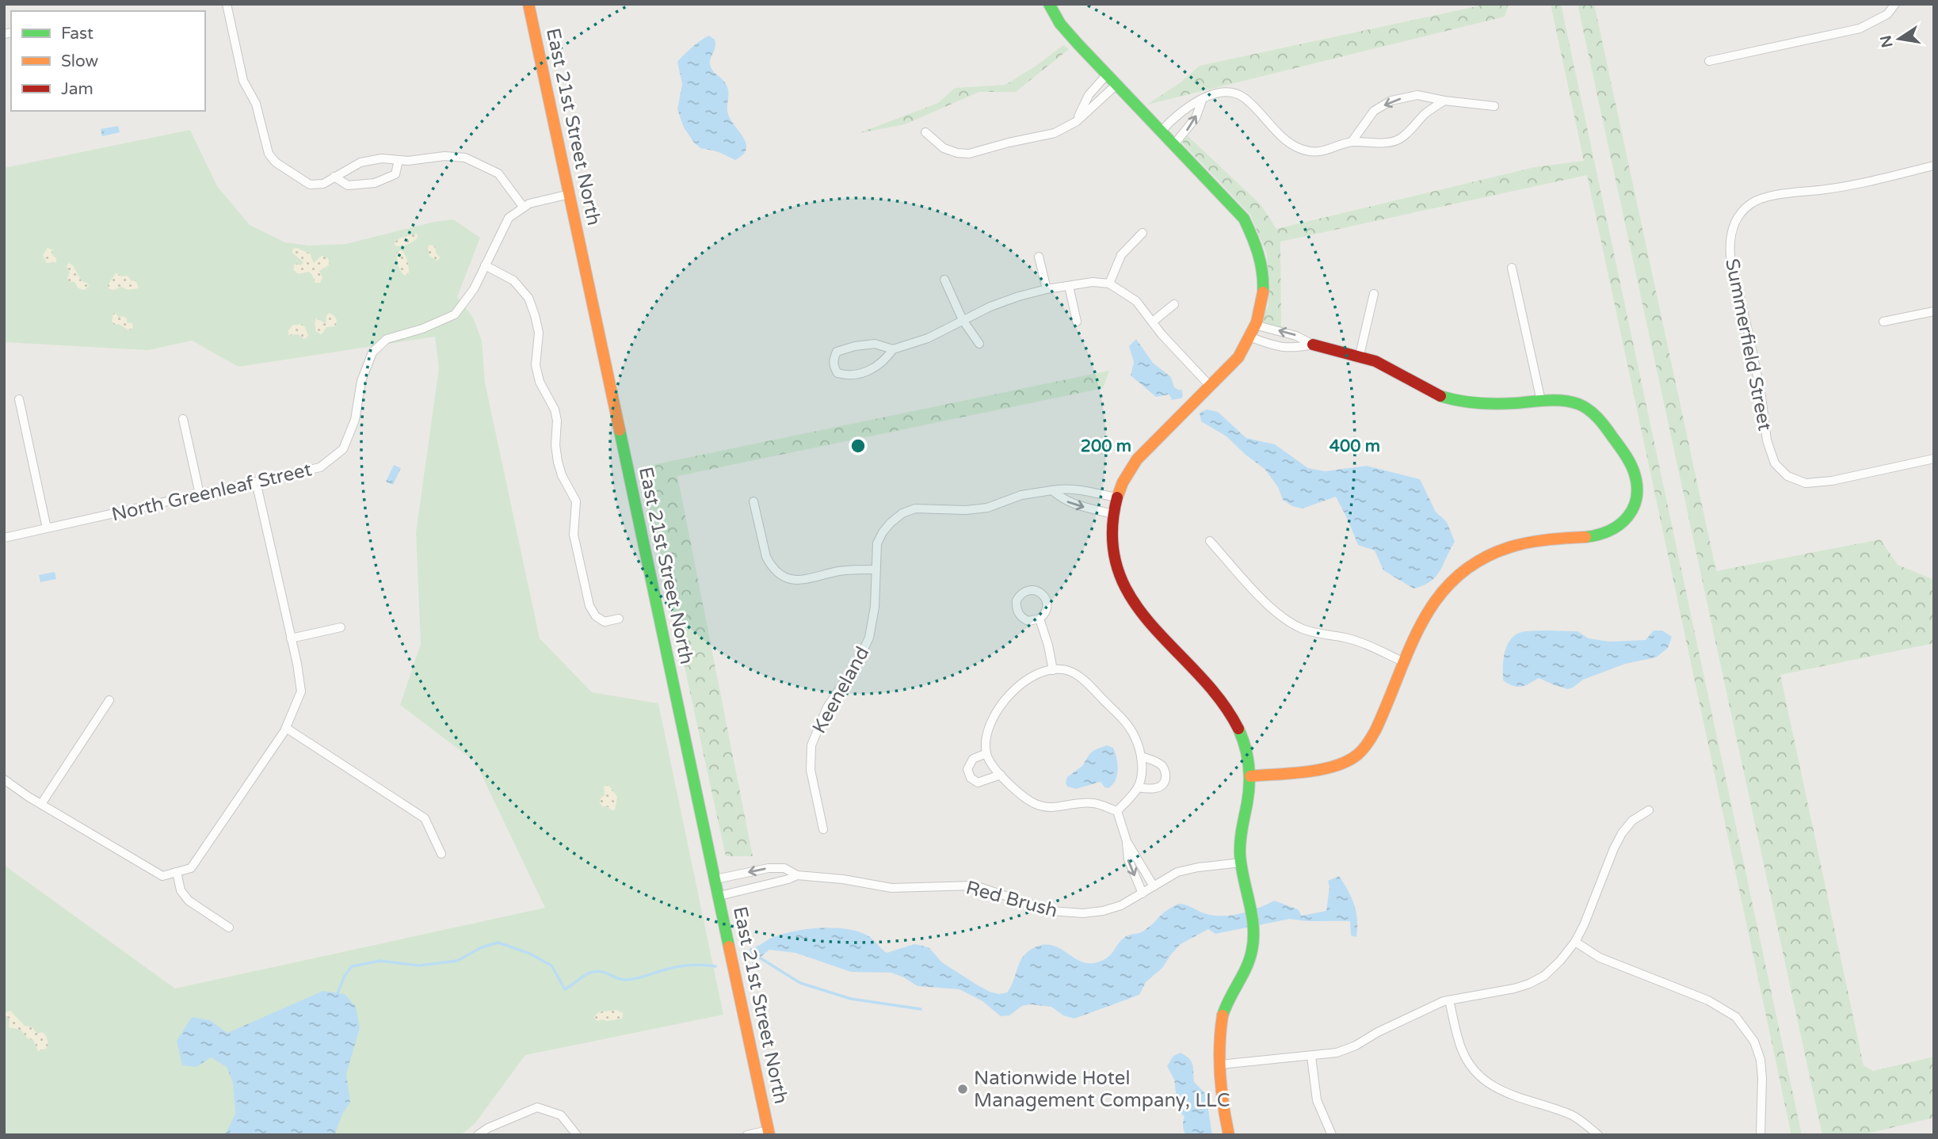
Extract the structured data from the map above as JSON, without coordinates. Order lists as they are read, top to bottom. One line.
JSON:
{"streets":{"street":["East 21st Street North","Summerfield Street","North Greenleaf Street","Keeneland","Red Brush"]},"crossings":[["East 21st Street North","North Greenleaf Street"],["East 21st Street North","Red Brush"]],"places":["Nationwide Hotel Management Company, LLC"],"legend":["Fast","Slow","Jam"],"north":"left","rings":["200 m","400 m"]}
